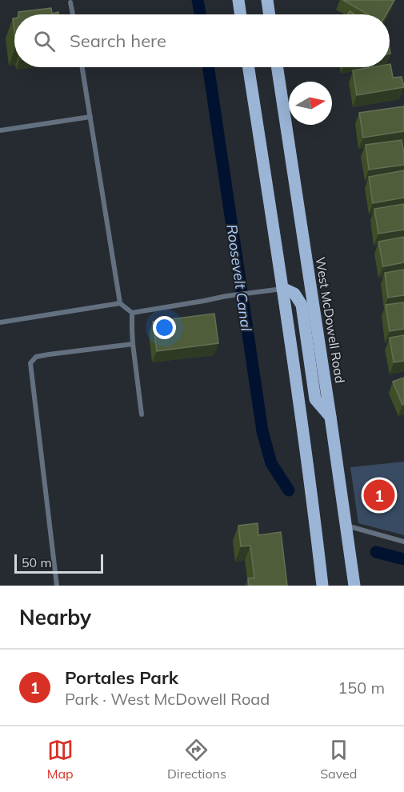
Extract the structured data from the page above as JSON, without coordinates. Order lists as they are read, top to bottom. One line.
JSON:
{"streets":{"main road":["West McDowell Road"]},"water":["Roosevelt Canal"],"scale_bar":"50 m","north":"right","page":{"search":"Search here","pins":"1","scale":"50 m","heading":"Nearby","list":[{"mark":"1","name":"Portales Park","note":"Park · West McDowell Road","value":"150 m"}],"nav":["Map","Directions","Saved"]}}
